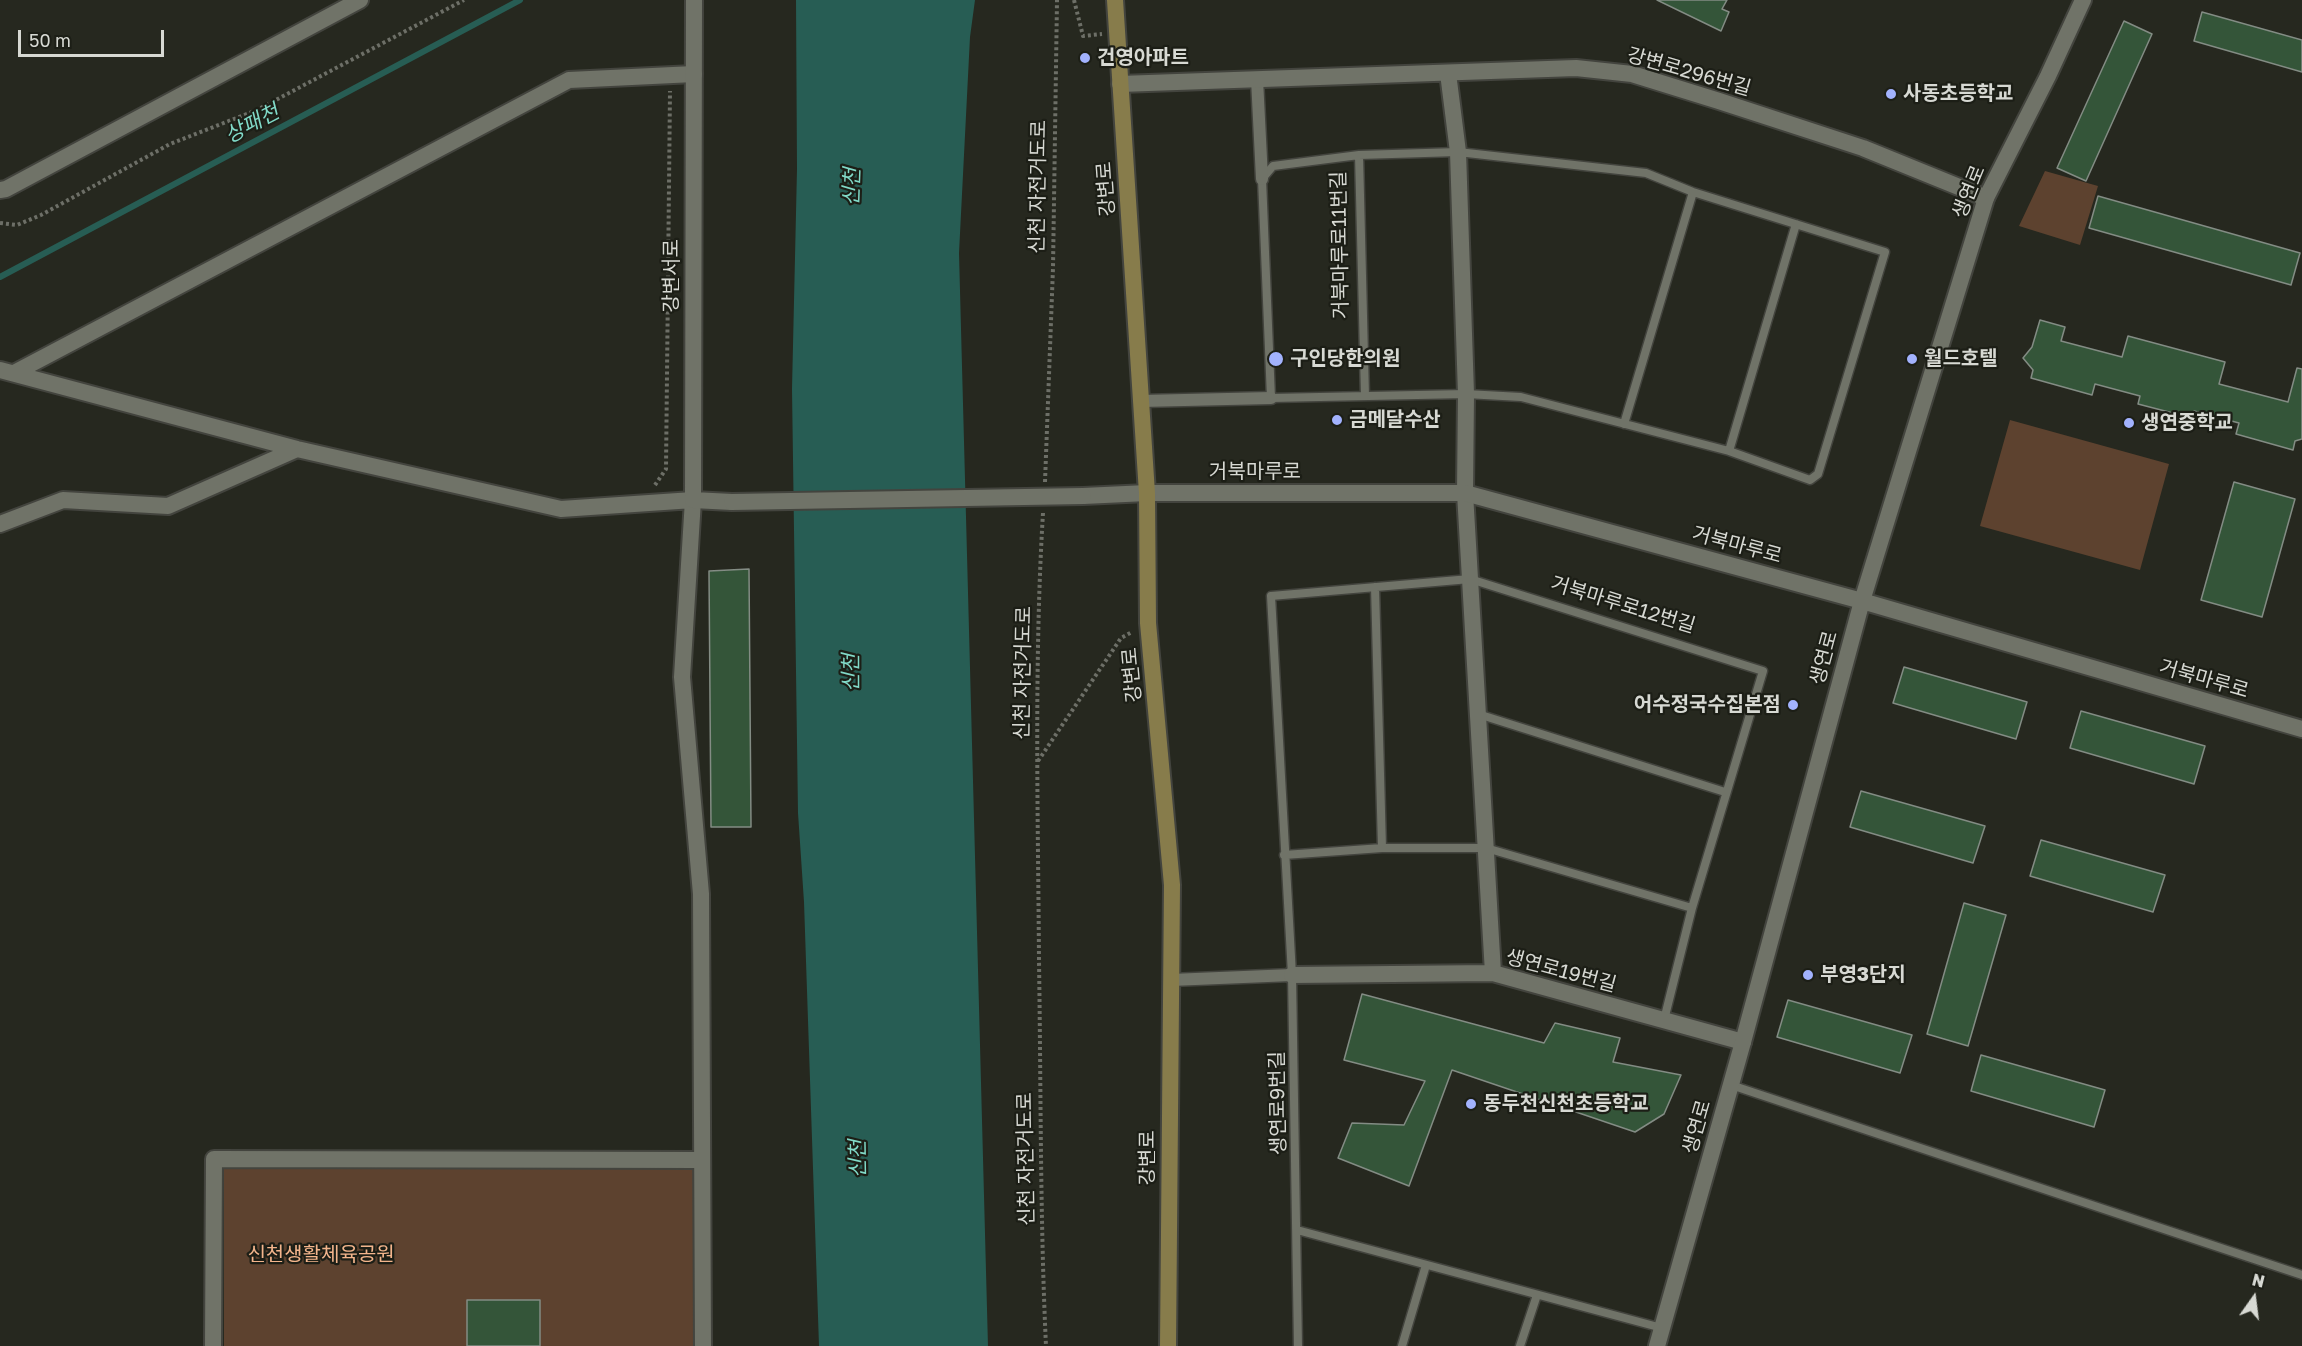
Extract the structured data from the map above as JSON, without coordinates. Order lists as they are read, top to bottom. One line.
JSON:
{"streets":{"main road":["강변로"],"street":["강변로296번길","생연로","강변서로","거북마루로","생연로19번길"],"lane":["거북마루로11번길","거북마루로12번길","생연로9번길"],"path":["신천 자전거도로"]},"crossings":[["강변로296번길","강변로"],["강변로296번길","생연로"],["강변로","거북마루로"],["강변로","생연로19번길"],["생연로","거북마루로"],["생연로","생연로19번길"],["강변서로","거북마루로"],["생연로19번길","생연로9번길"]],"water":["상패천","신천"],"parks":["신천생활체육공원"],"places":["건영아파트","사동초등학교","구인당한의원","월드호텔","금메달수산","생연중학교","어수정국수집본점","부영3단지","동두천신천초등학교"],"scale_bar":"50 m","north":"top"}
